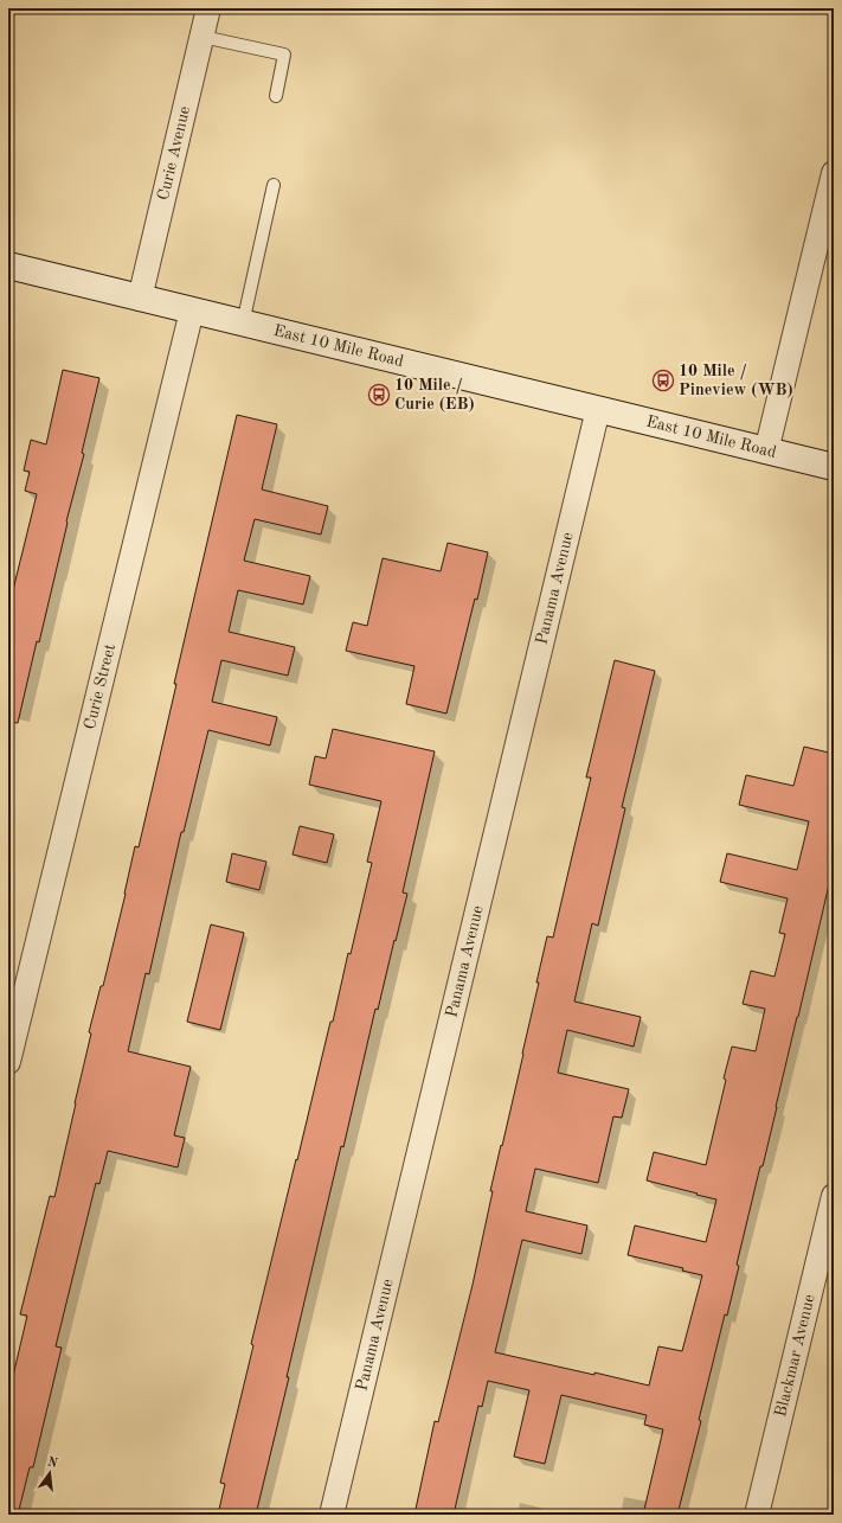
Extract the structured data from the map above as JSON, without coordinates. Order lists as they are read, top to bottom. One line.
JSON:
{"streets":{"main road":["East 10 Mile Road"],"street":["Curie Avenue","Panama Avenue","Curie Street","Blackmar Avenue"]},"crossings":[["Curie Avenue","East 10 Mile Road"],["East 10 Mile Road","Panama Avenue"],["East 10 Mile Road","Curie Street"]],"places":{"bus stop":["10 Mile / Pineview (WB)","10 Mile / Curie (EB)"]},"north":"top"}
